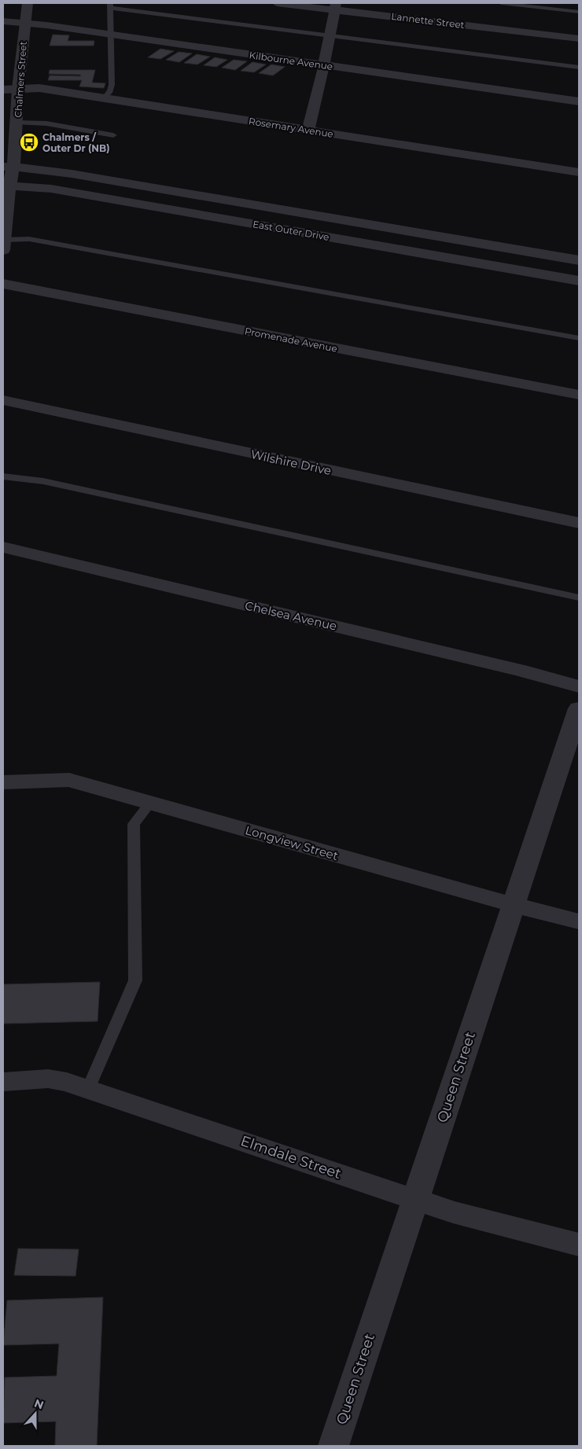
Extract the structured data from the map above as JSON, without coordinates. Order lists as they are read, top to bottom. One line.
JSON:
{"streets":{"street":["Lannette Street","Kilbourne Avenue","Chalmers Street","Rosemary Avenue","East Outer Drive","Promenade Avenue","Wilshire Drive","Chelsea Avenue","Longview Street","Queen Street","Elmdale Street"]},"crossings":[["Kilbourne Avenue","Chalmers Street"],["Chalmers Street","Rosemary Avenue"],["Chalmers Street","East Outer Drive"],["Longview Street","Queen Street"],["Queen Street","Elmdale Street"]],"places":{"bus stop":["Chalmers / Outer Dr (NB)"]},"north":"top"}
